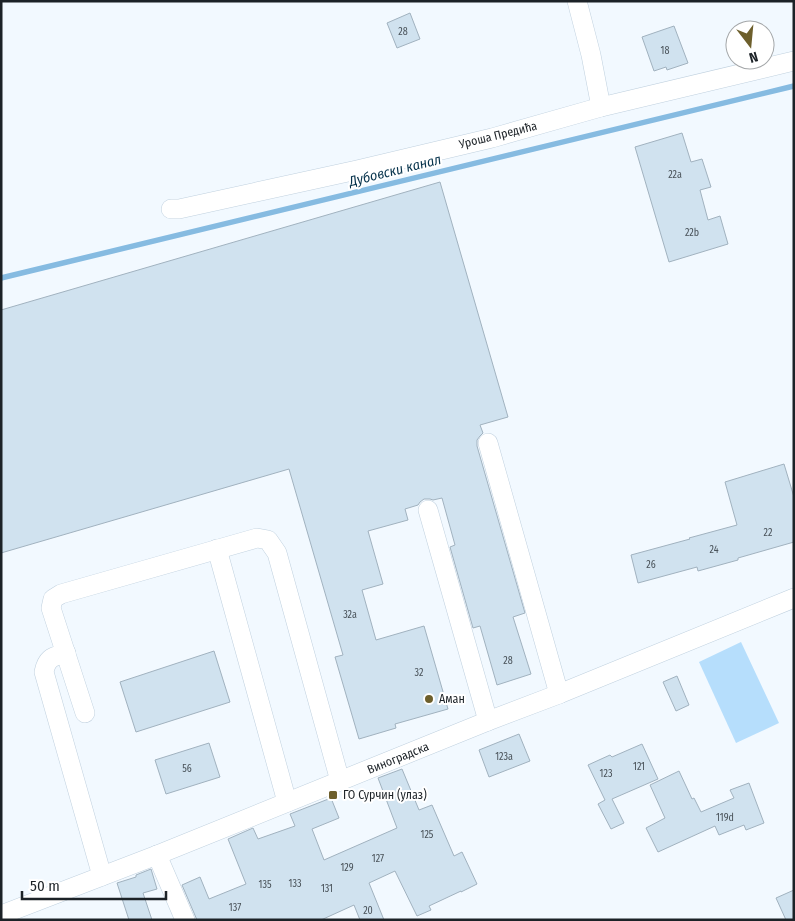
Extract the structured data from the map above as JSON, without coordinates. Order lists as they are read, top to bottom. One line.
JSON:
{"streets":{"street":["Уроша Предића","Виноградска"]},"water":["Дубовски канал"],"places":{"other":["Аман"],"transit":["ГО Сурчин (улаз)"]},"house_numbers":["28","18","22a","22b","22","24","26","32a","28","32","123a","121","56","123","119d","125","127","129","133","135","131","137","20"],"scale_bar":"50 m","north":"bottom"}
